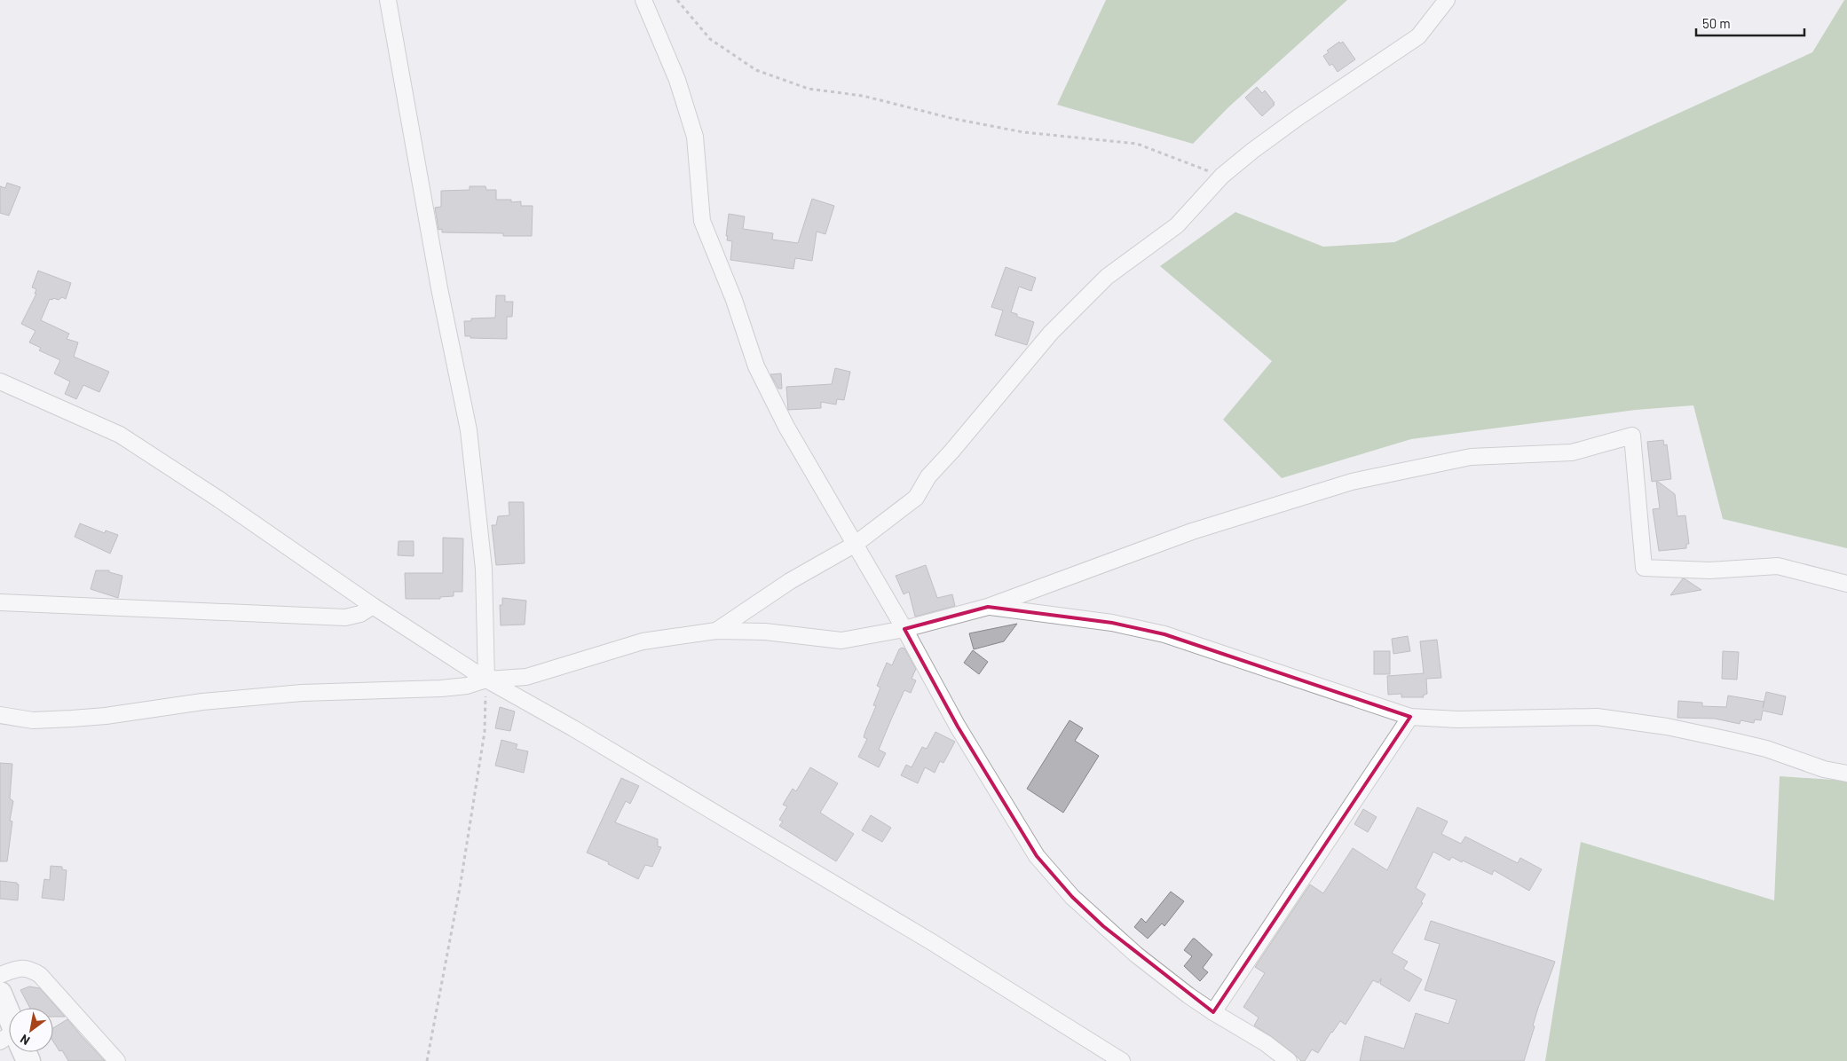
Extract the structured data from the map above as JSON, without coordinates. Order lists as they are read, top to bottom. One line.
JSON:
{"scale_bar":"50 m","north":"bottom left"}
